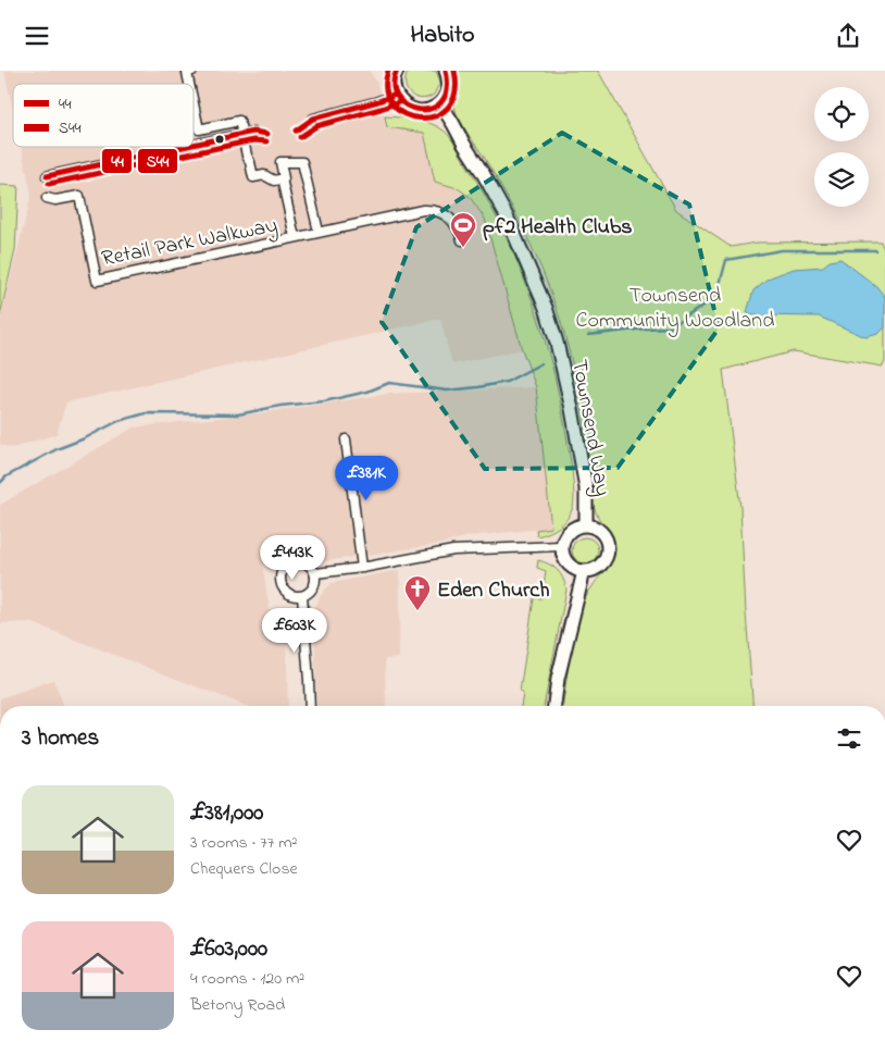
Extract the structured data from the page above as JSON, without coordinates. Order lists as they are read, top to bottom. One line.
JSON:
{"streets":{"main road":["Townsend Way"],"street":["Retail Park Walkway"]},"parks":["Townsend Community Woodland"],"places":{"sports":["pf2 Health Clubs"],"church":["Eden Church"]},"lines":["transit line 44","transit line S44"],"legend":["44","S44"],"page":{"header":"Habito","price":["£381K","£443K","£603K"],"heading":"3 homes","list":[{"name":"£381,000","note":"3 rooms · 77 m² · Chequers Close"},{"name":"£603,000","note":"4 rooms · 120 m² · Betony Road"}]}}
